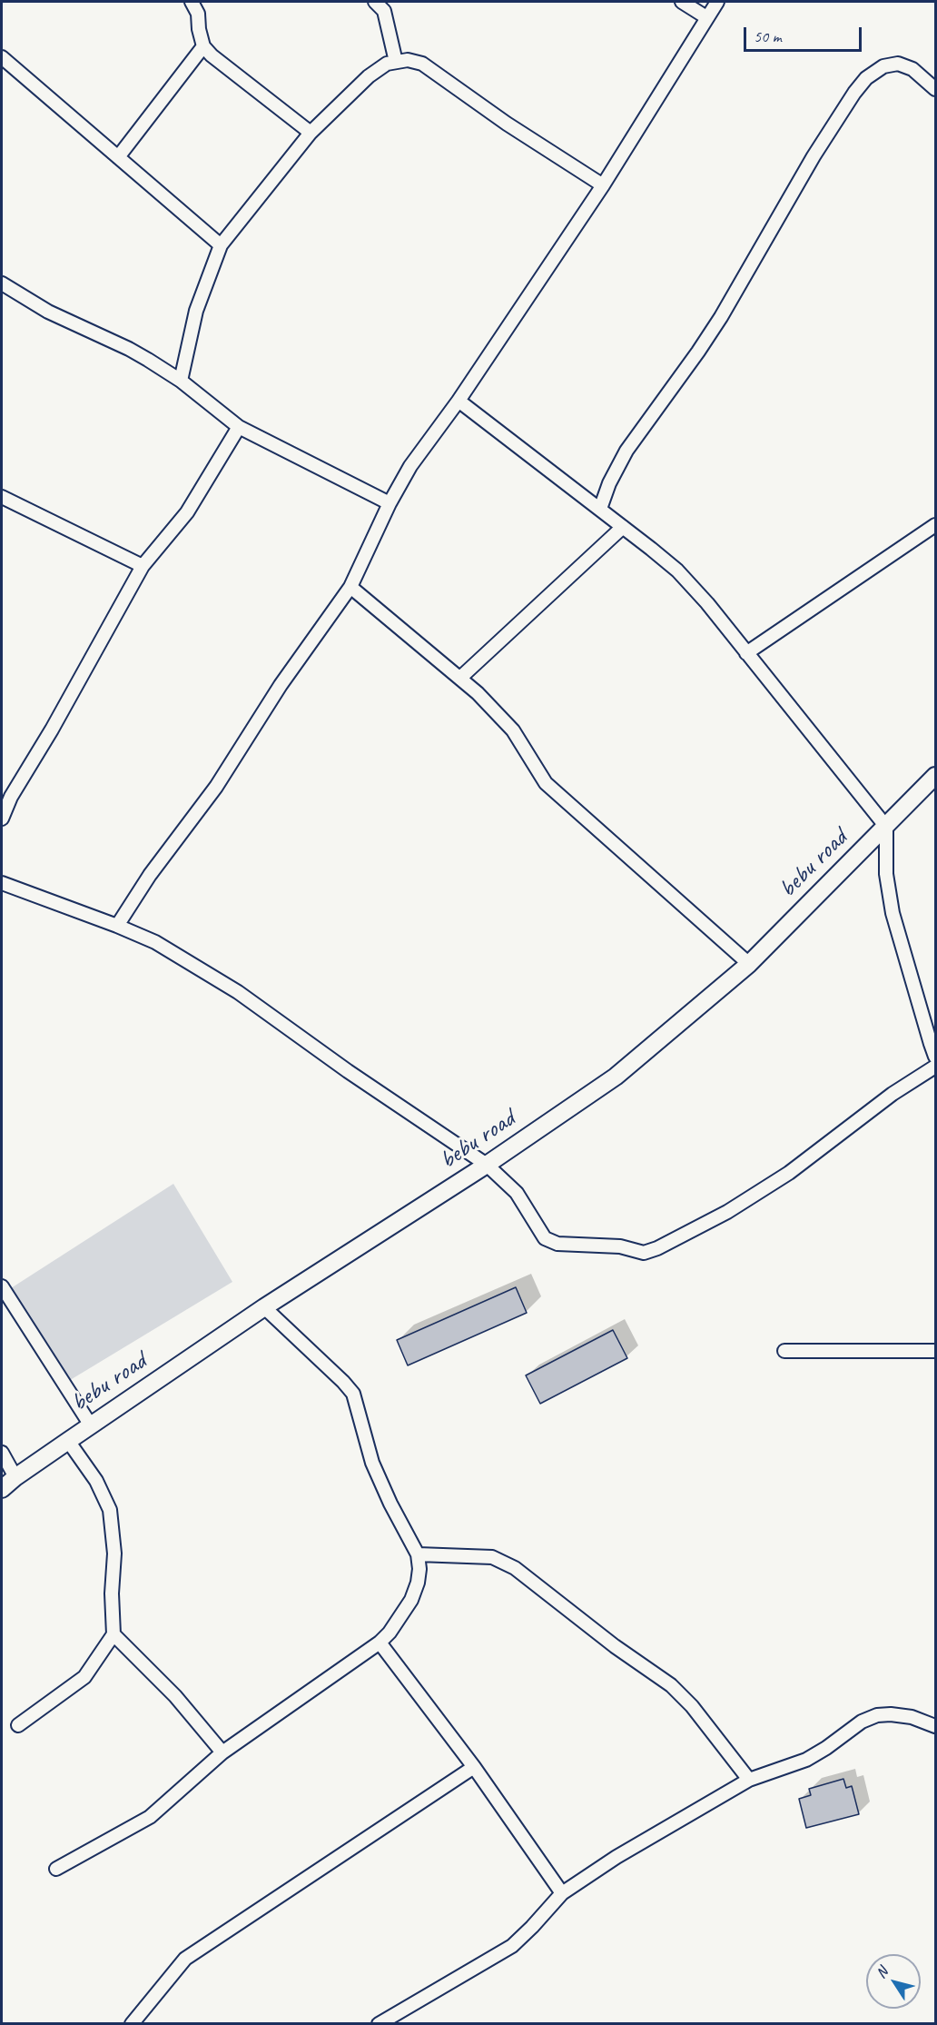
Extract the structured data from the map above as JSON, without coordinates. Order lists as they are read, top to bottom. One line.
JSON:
{"streets":{"street":["bebu road"]},"scale_bar":"50 m","north":"top left"}
